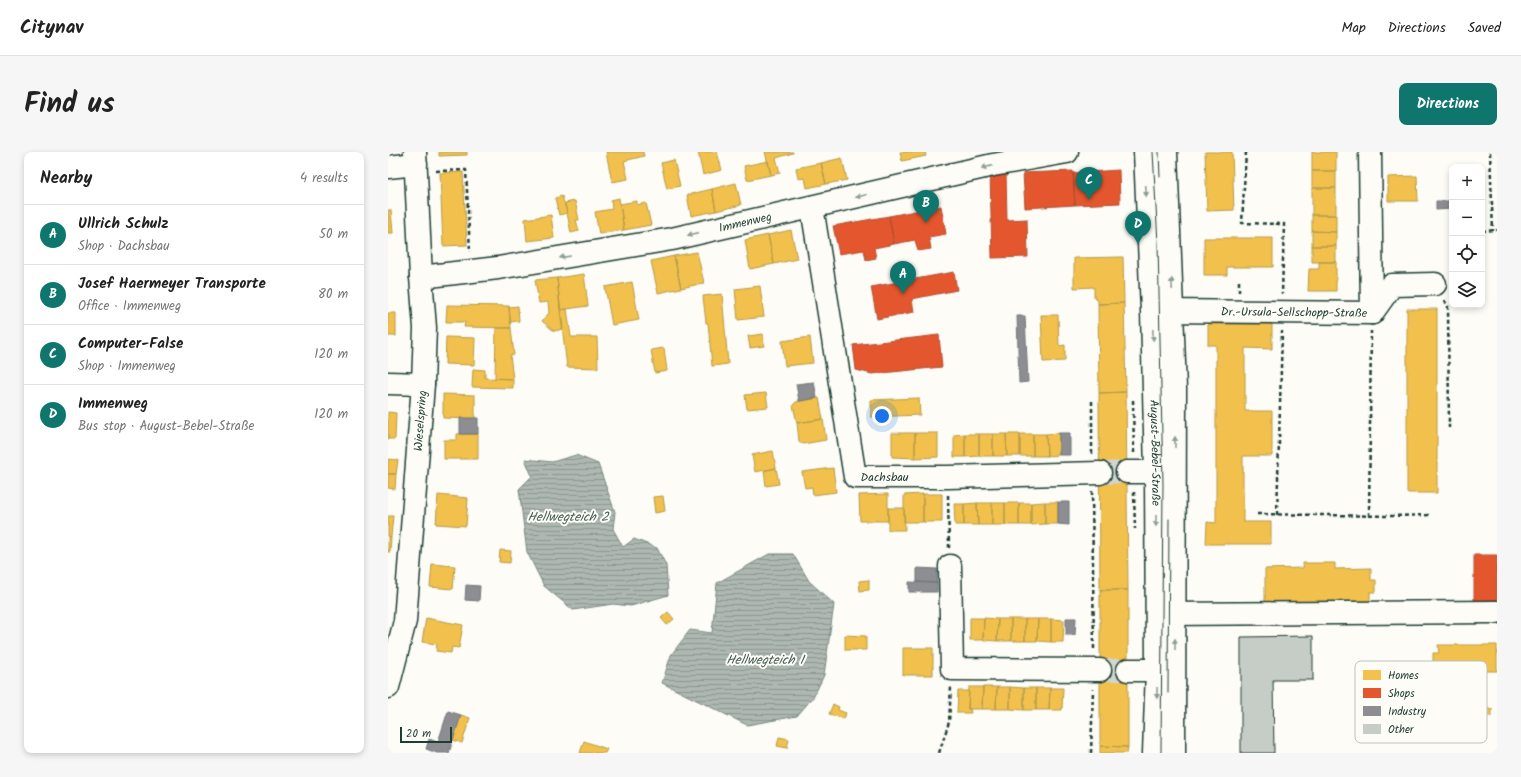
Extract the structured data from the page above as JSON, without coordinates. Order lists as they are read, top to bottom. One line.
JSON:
{"streets":{"street":["Immenweg","Dr.-Ursula-Sellschopp-Straße","Wieselspring","August-Bebel-Straße","Dachsbau"]},"crossings":[["Immenweg","Wieselspring"],["Immenweg","Dachsbau"],["Dr.-Ursula-Sellschopp-Straße","August-Bebel-Straße"]],"one_way":["Immenweg"],"water":["Hellwegteich 2","Hellwegteich 1"],"legend":["Homes","Shops","Industry","Other"],"scale_bar":"20 m","page":{"header":"Citynav","nav":["Map","Directions","Saved"],"title":"Find us","buttons":"Directions","heading":["Nearby","4 results"],"map_buttons":["+","−"],"pins":["C","B","D","A"],"list":[{"mark":"A","name":"Ullrich Schulz","note":"Shop · Dachsbau","value":"50 m"},{"mark":"B","name":"Josef Haermeyer Transporte","note":"Office · Immenweg","value":"80 m"},{"mark":"C","name":"Computer-False","note":"Shop · Immenweg","value":"120 m"},{"mark":"D","name":"Immenweg","note":"Bus stop · August-Bebel-Straße","value":"120 m"}],"scale":"20 m"}}
